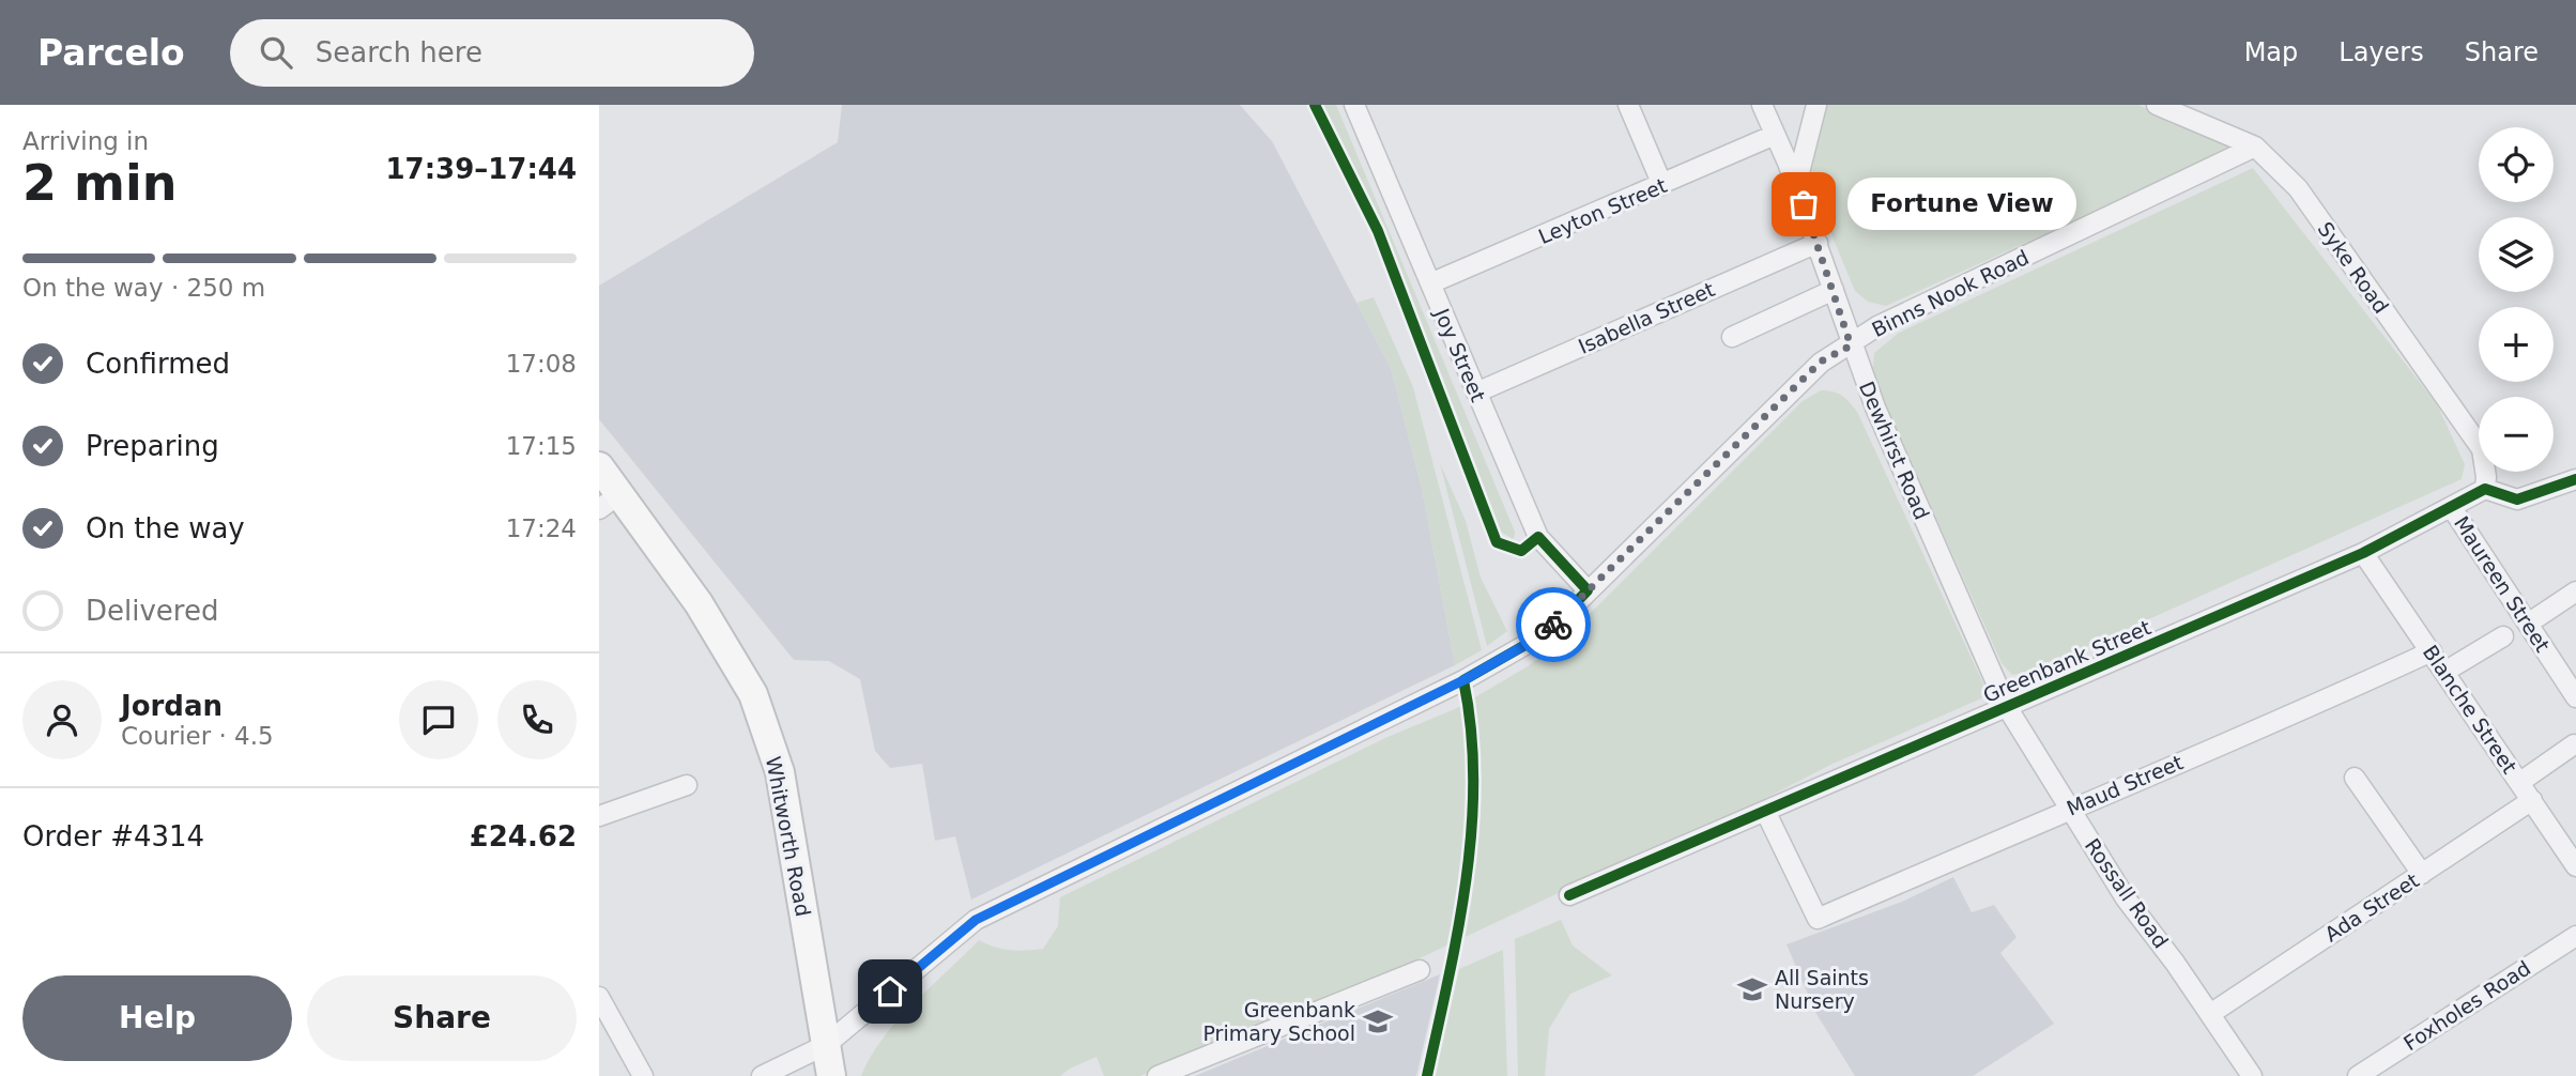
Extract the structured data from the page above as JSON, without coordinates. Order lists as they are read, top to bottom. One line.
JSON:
{"streets":{"main road":["Whitworth Road"],"street":["Leyton Street","Syke Road","Binns Nook Road","Isabella Street","Joy Street","Dewhirst Road","Maureen Street","Greenbank Street","Blanche Street","Maud Street","Rossall Road","Ada Street","Foxholes Road"]},"crossings":[["Leyton Street","Joy Street"],["Leyton Street","Dewhirst Road"],["Syke Road","Binns Nook Road"],["Syke Road","Greenbank Street"],["Binns Nook Road","Joy Street"],["Binns Nook Road","Dewhirst Road"],["Binns Nook Road","Whitworth Road"],["Isabella Street","Joy Street"],["Isabella Street","Dewhirst Road"],["Dewhirst Road","Greenbank Street"],["Dewhirst Road","Rossall Road"],["Maureen Street","Greenbank Street"],["Greenbank Street","Blanche Street"],["Greenbank Street","Maud Street"],["Greenbank Street","Rossall Road"],["Blanche Street","Maud Street"],["Blanche Street","Ada Street"],["Maud Street","Rossall Road"],["Rossall Road","Ada Street"]],"places":{"other":["Fortune View"],"school or university":["All Saints Nursery","Greenbank Primary School"]},"page":{"header":"Parcelo","search":"Search here","nav":["Map","Layers","Share"],"heading":["2 min","Arriving in","17:39–17:44"],"panel":["Jordan","Courier · 4.5","Order #4314","£24.62"],"map_buttons":["+","−"],"bubble":"Fortune View","bar":"On the way · 250 m","list":[["Confirmed","17:08"],["Preparing","17:15"],["On the way","17:24"],"Delivered"],"buttons":["Help","Share"]}}
